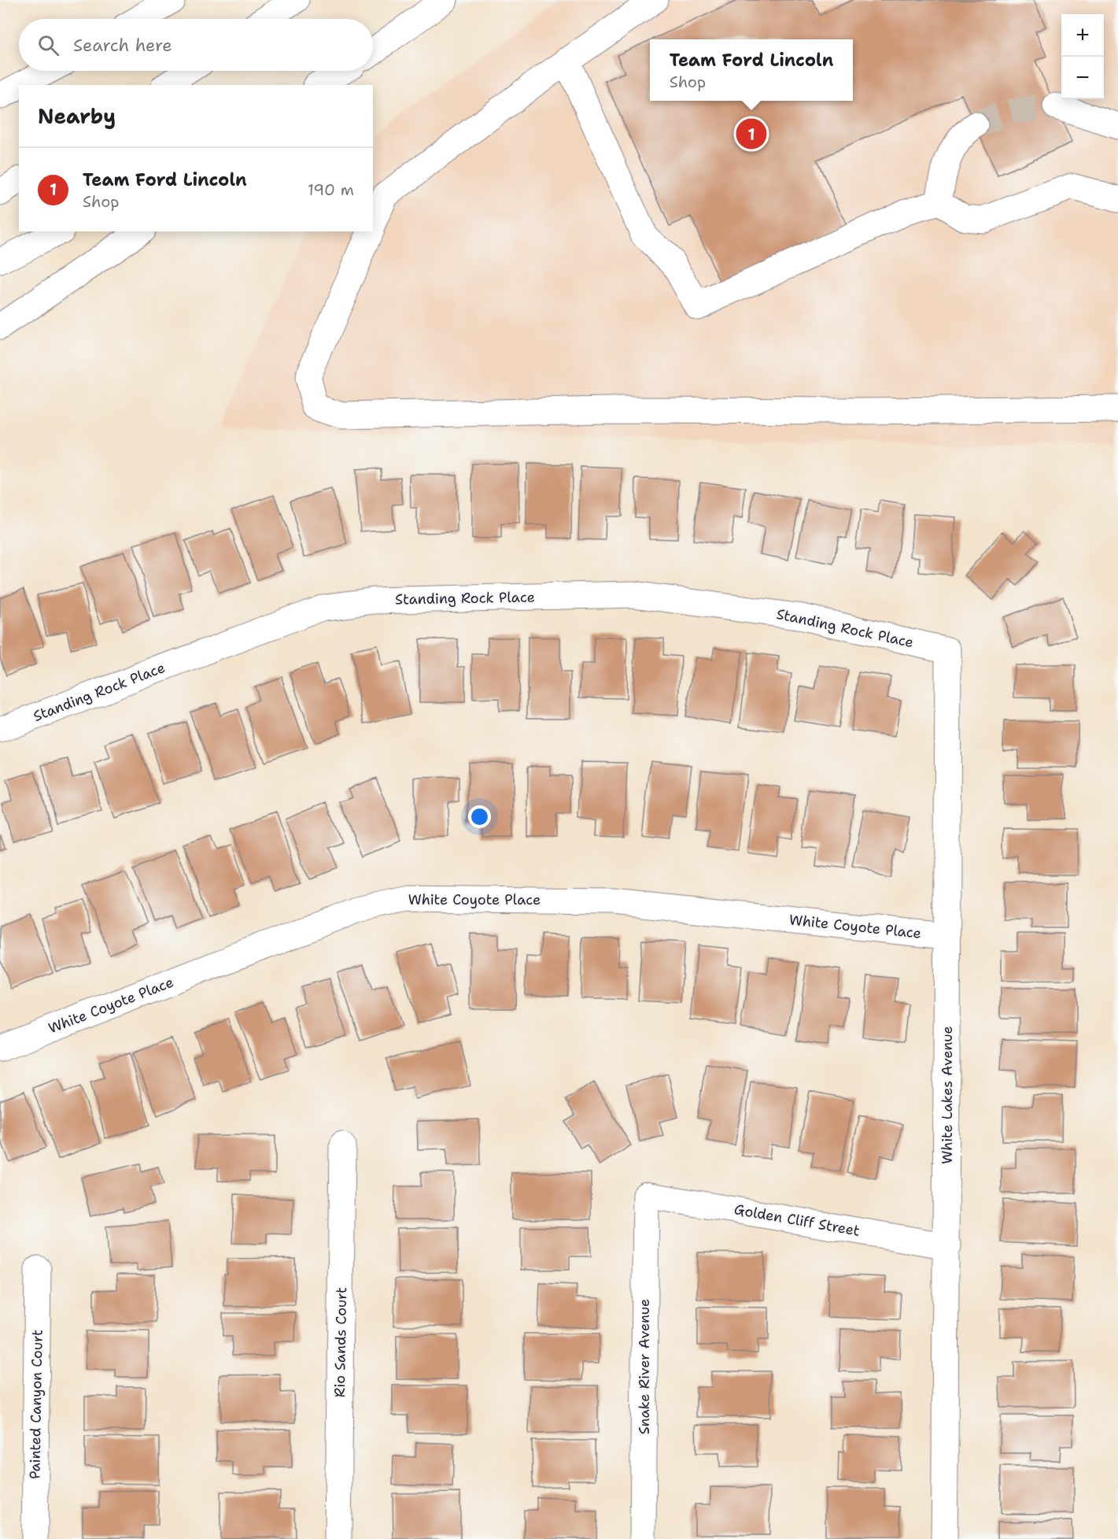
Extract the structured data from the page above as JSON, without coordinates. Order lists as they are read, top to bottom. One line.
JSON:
{"streets":{"main road":["Standing Rock Place","White Coyote Place","White Lakes Avenue","Golden Cliff Street","Rio Sands Court","Snake River Avenue","Painted Canyon Court"]},"crossings":[["Standing Rock Place","White Lakes Avenue"],["White Coyote Place","White Lakes Avenue"],["White Lakes Avenue","Golden Cliff Street"],["Golden Cliff Street","Snake River Avenue"]],"page":{"map_buttons":["+","−"],"search":"Search here","popup":["Team Ford Lincoln","Shop"],"heading":"Nearby","pins":"1","list":[{"mark":"1","name":"Team Ford Lincoln","note":"Shop","value":"190 m"}]}}
